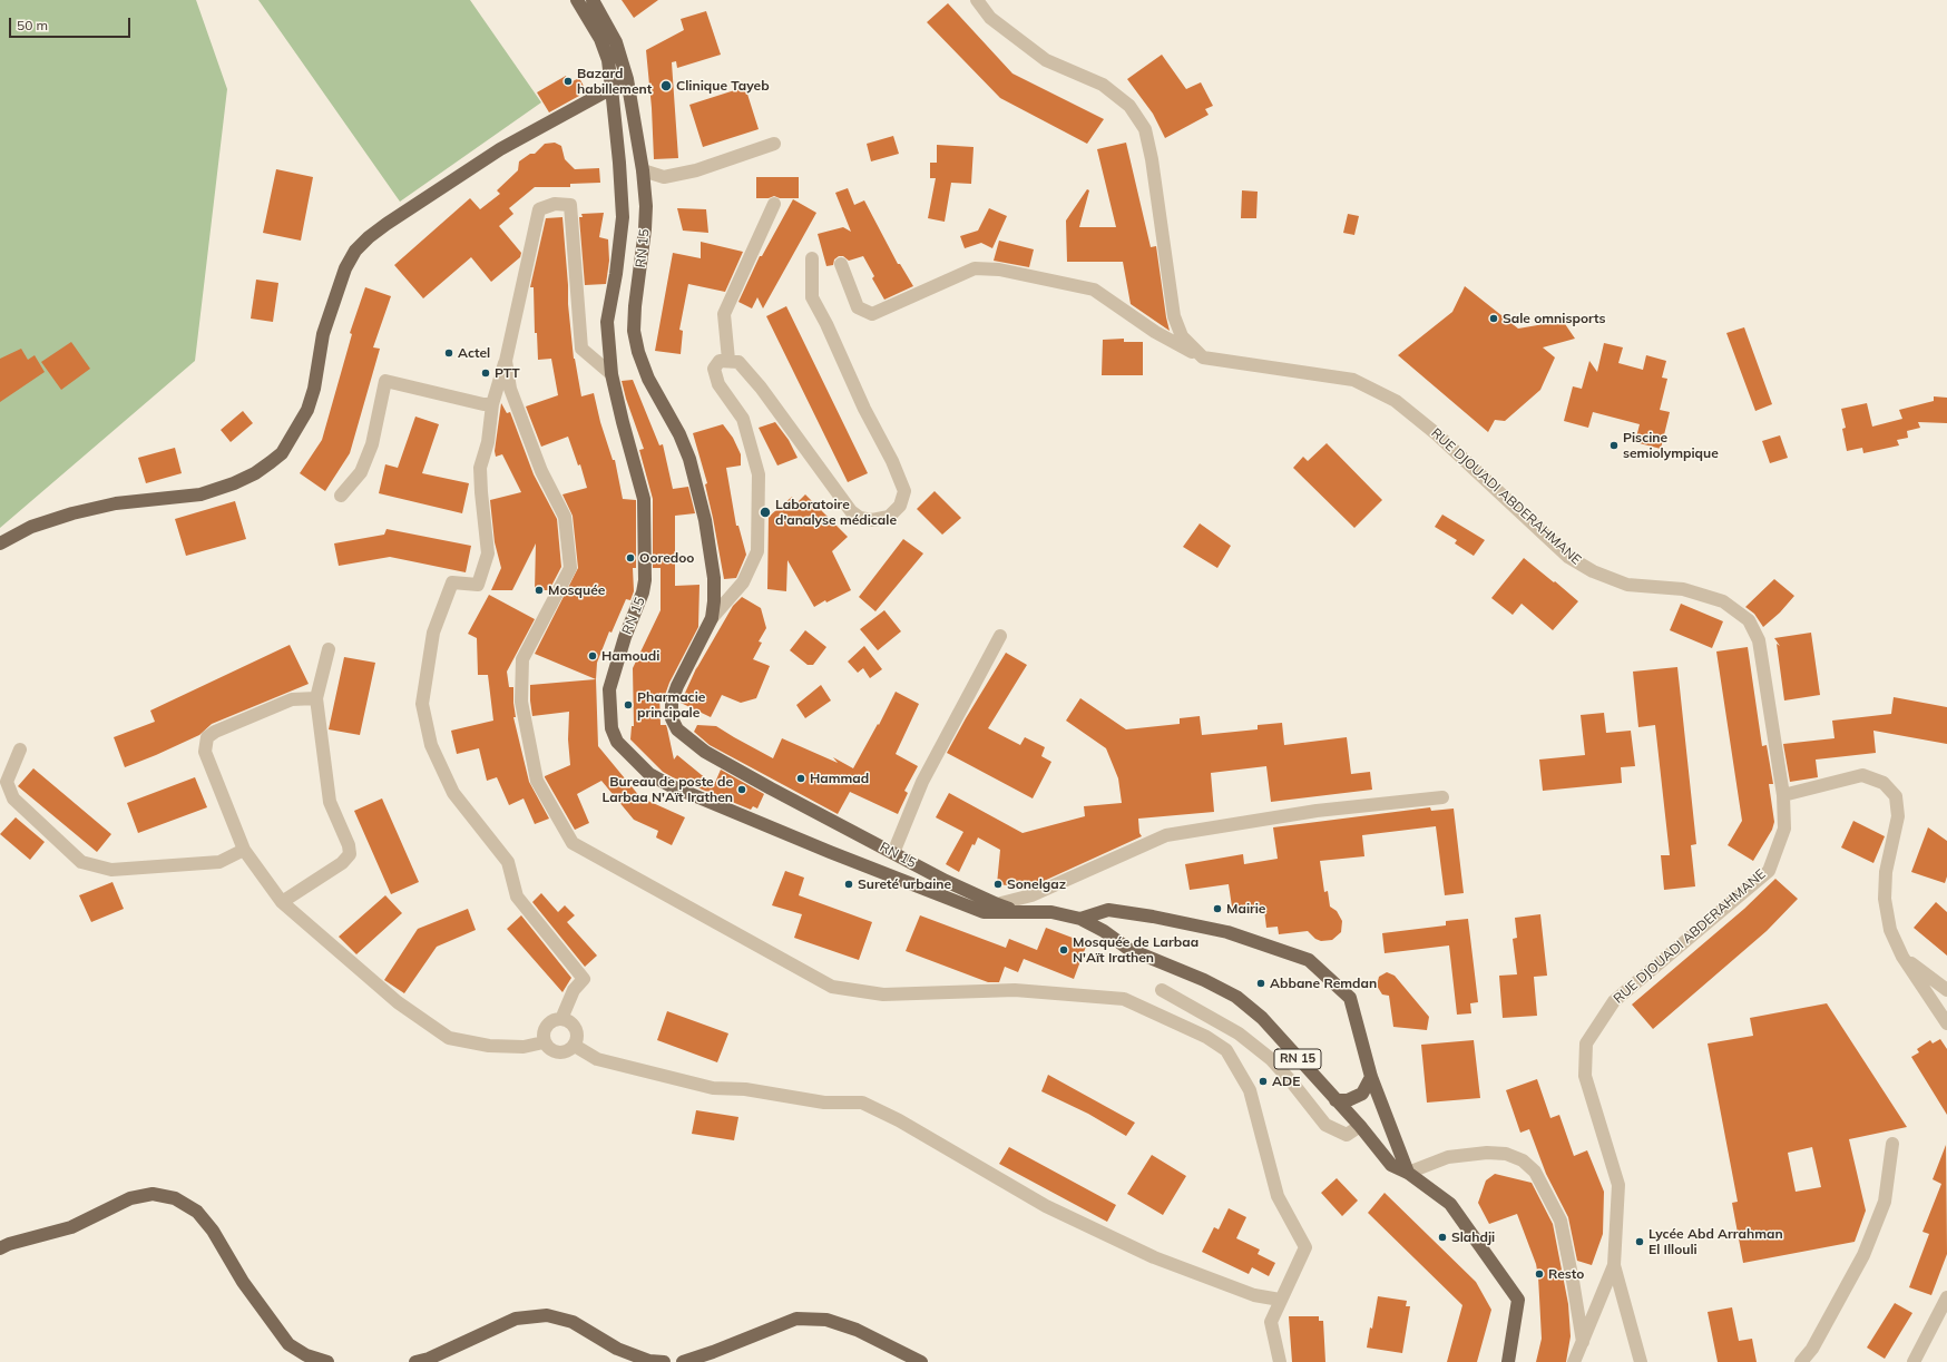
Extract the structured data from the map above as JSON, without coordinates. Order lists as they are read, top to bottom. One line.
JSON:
{"streets":{"main road":["RN 15"],"street":["RUE DJOUADI ABDERAHMANE"]},"places":["Bazard habillement","Clinique Tayeb","Sale omnisports","Actel","PTT","Piscine semiolympique","Laboratoire d'analyse médicale","Ooredoo","Mosquée","Hamoudi","Pharmacie principale","Hammad","Bureau de poste de Larbaa N'Aït Irathen","Sureté urbaine","Sonelgaz","Mairie","Mosquée de Larbaa N'Aït Irathen","Abbane Remdan","ADE","Slahdji","Lycée Abd Arrahman El Illouli","Resto"],"scale_bar":"50 m"}
